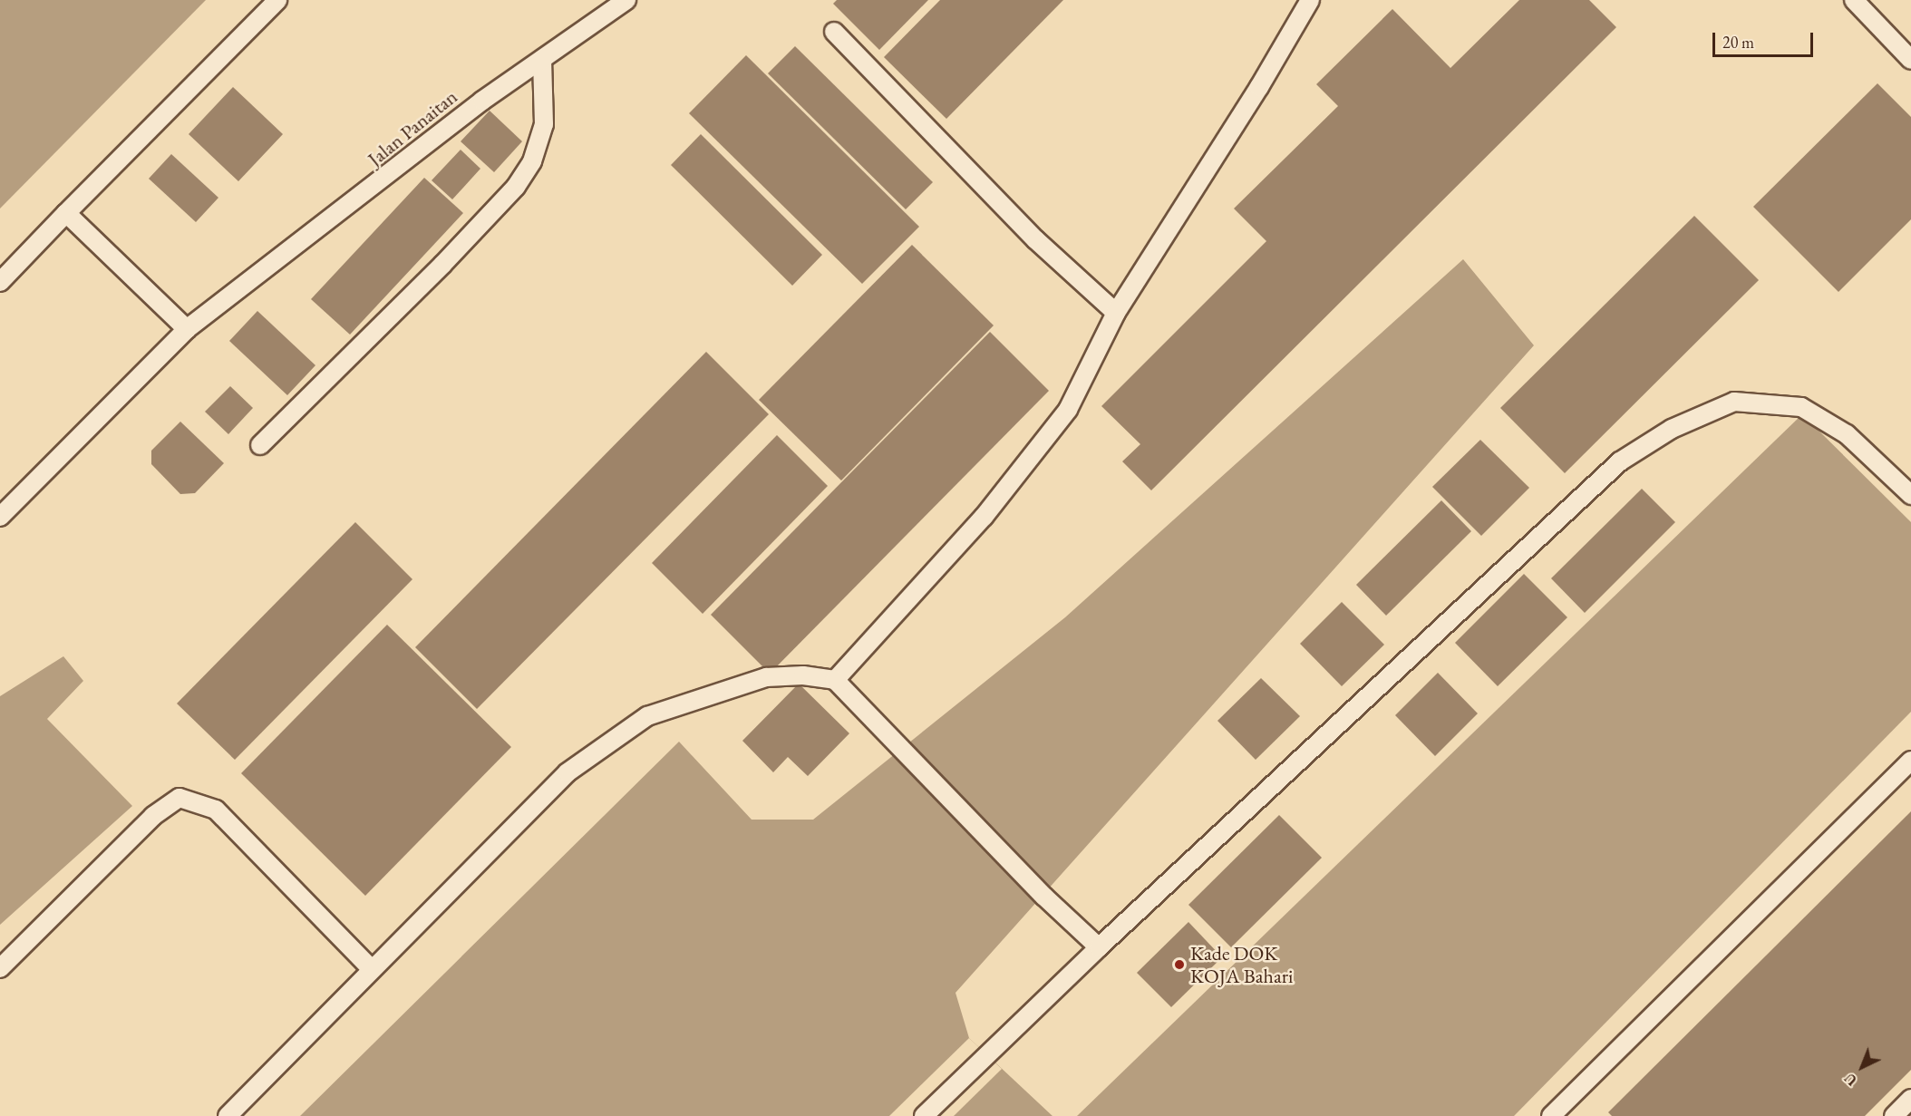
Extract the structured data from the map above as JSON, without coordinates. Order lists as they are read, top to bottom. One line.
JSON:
{"streets":{"lane":["Jalan Panaitan"]},"places":["Kade DOK KOJA Bahari"],"scale_bar":"20 m","north":"bottom left"}
